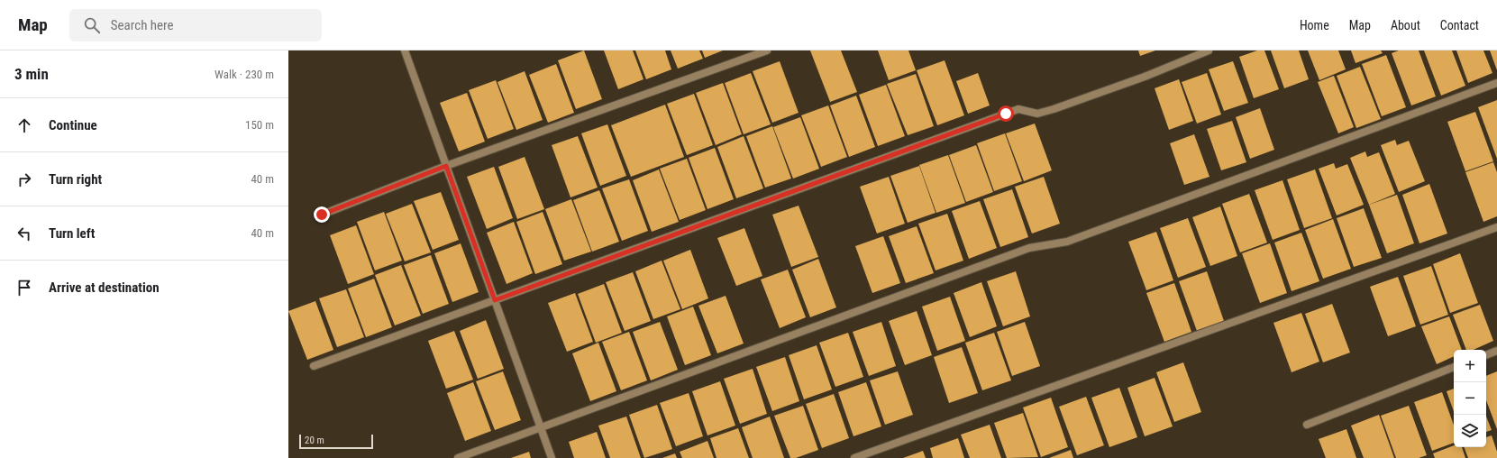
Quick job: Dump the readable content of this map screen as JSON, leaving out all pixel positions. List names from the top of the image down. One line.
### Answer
{"scale_bar":"20 m","page":{"header":"Map","search":"Search here","nav":["Home","Map","About","Contact"],"heading":["3 min","Walk · 230 m"],"list":[["Continue","150 m"],["Turn right","40 m"],["Turn left","40 m"],"Arrive at destination"],"map_buttons":["+","−"],"scale":"20 m"}}
